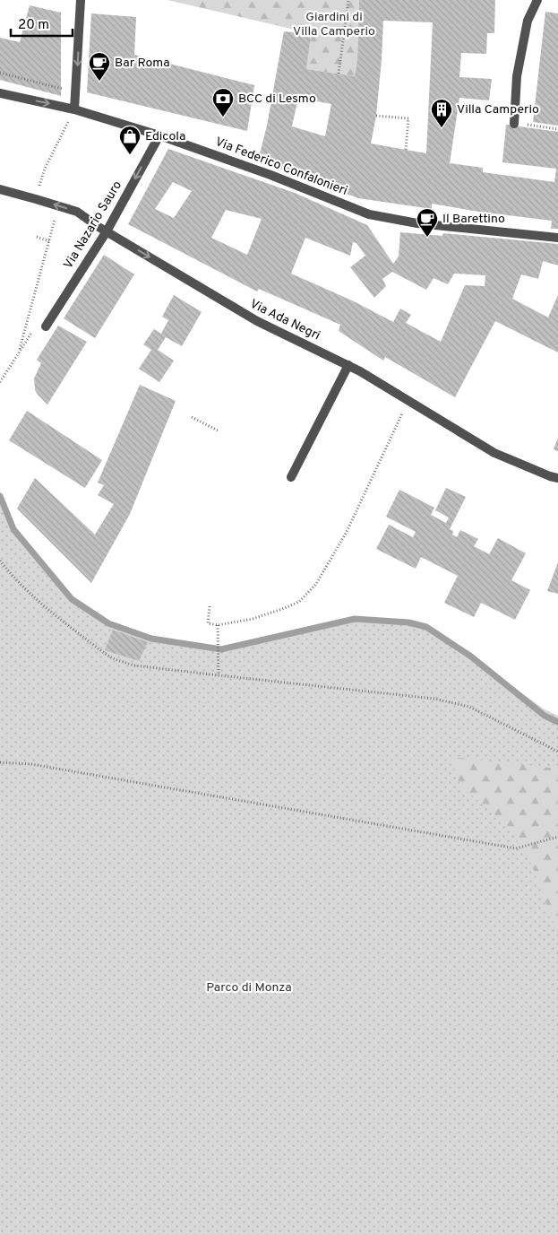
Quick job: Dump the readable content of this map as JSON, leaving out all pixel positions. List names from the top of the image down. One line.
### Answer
{"streets":{"street":["Via Federico Confalonieri","Via Nazario Sauro","Via Ada Negri"]},"crossings":[["Via Federico Confalonieri","Via Nazario Sauro"],["Via Nazario Sauro","Via Ada Negri"]],"one_way":["Via Nazario Sauro"],"parks":["Giardini di Villa Camperio","Parco di Monza"],"places":{"cafe":["Bar Roma","Il Barettino"],"bank":["BCC di Lesmo"],"building":["Villa Camperio"],"shop":["Edicola"]},"scale_bar":"20 m"}
